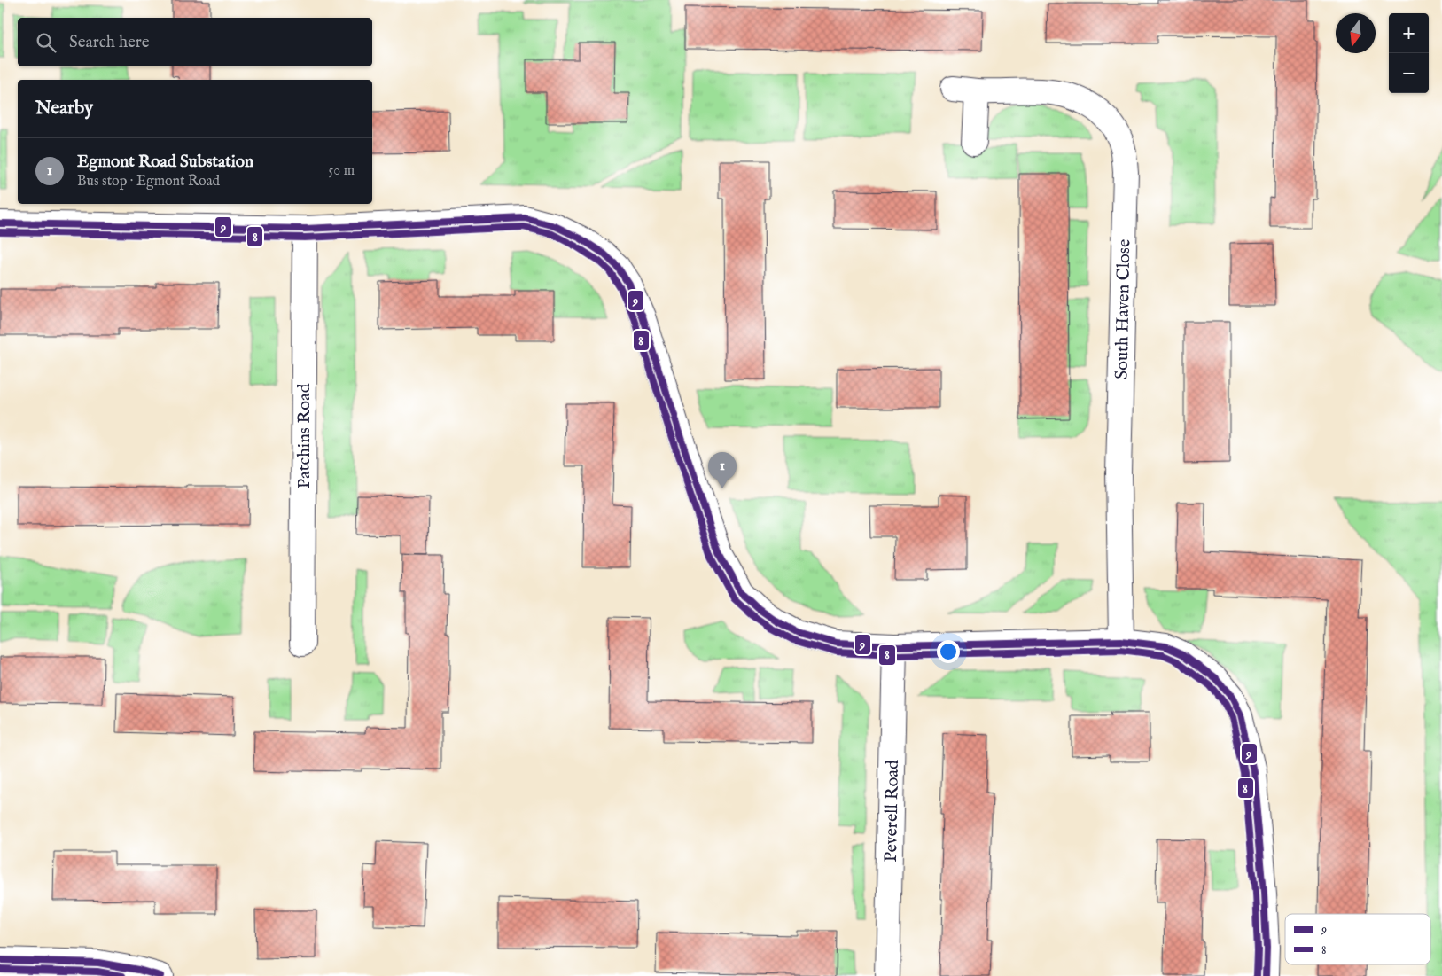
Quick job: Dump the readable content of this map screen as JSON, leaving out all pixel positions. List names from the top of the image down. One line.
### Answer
{"streets":{"street":["South Haven Close","Patchins Road","Peverell Road"]},"lines":["transit line 9","transit line 8"],"legend":["9","8"],"north":"bottom","page":{"map_buttons":["+","−"],"search":"Search here","heading":"Nearby","list":[{"mark":"1","name":"Egmont Road Substation","note":"Bus stop · Egmont Road","value":"50 m"}],"pins":"1"}}
